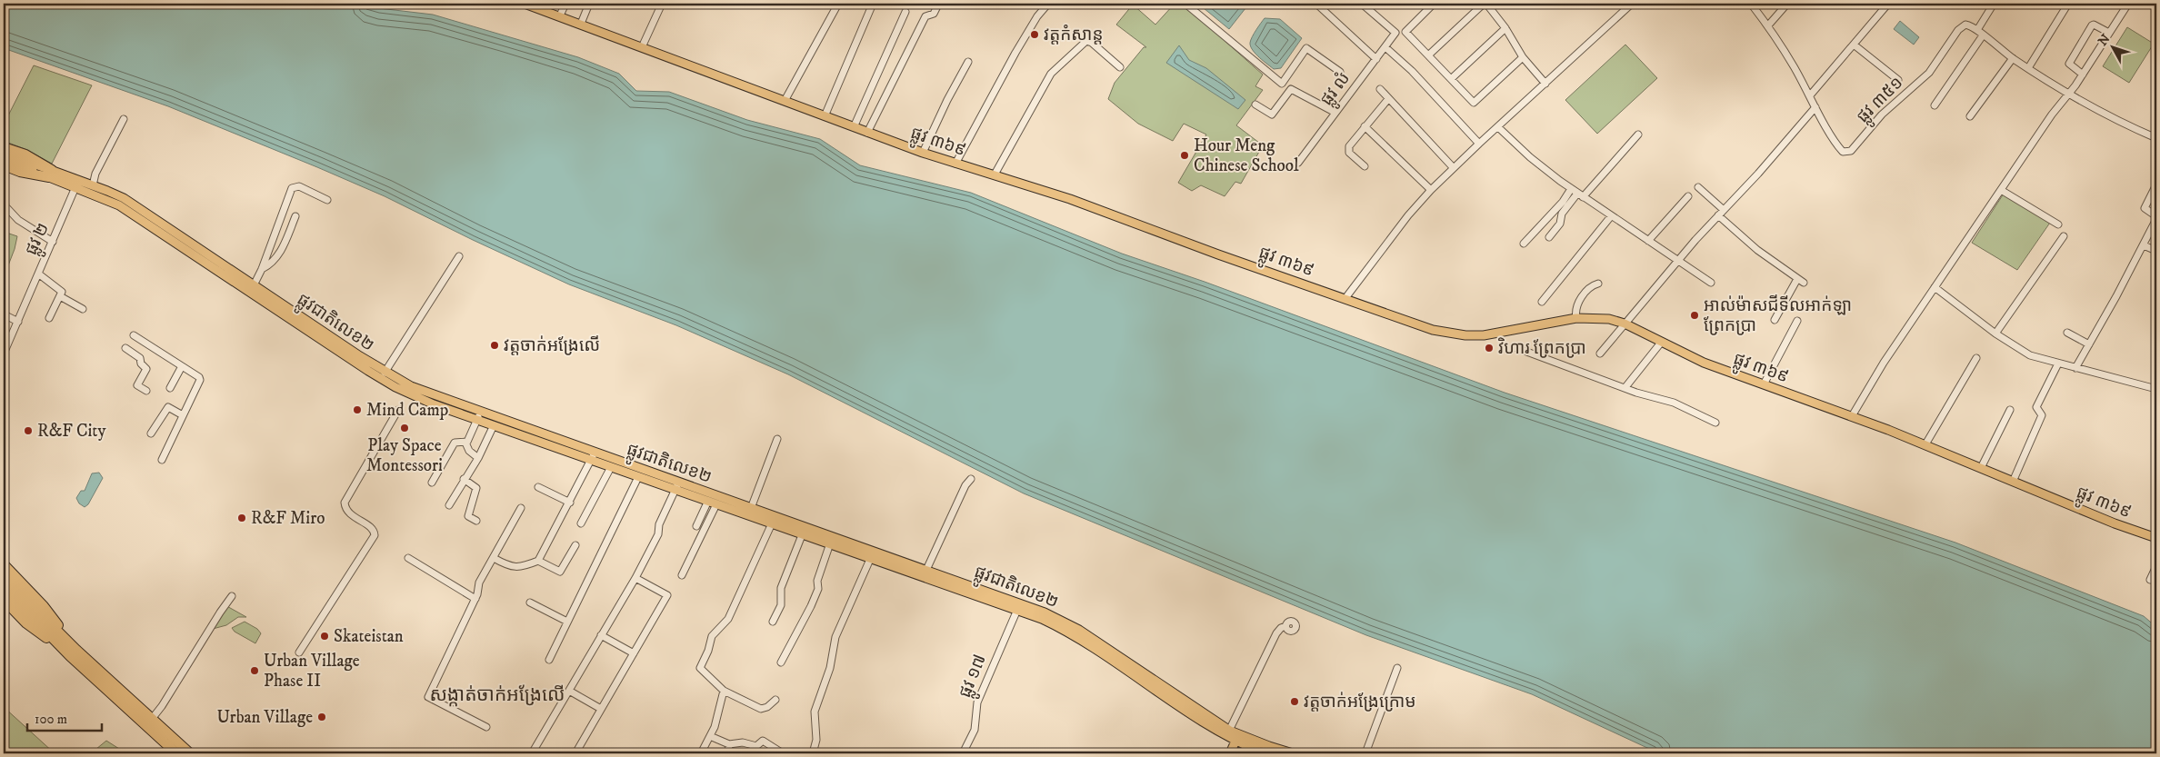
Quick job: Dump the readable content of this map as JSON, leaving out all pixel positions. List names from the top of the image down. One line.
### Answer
{"streets":{"main road":["ផ្លូវ ៣៦៩","ផ្លូវជាតិលេខ២"],"street":["ផ្លូវ លំ","ផ្លូវ ៣៥១","ផ្លូវ ២","ផ្លូវ ១៧"]},"crossings":[["ផ្លូវ ២","ផ្លូវជាតិលេខ២"],["ផ្លូវជាតិលេខ២","ផ្លូវ ១៧"]],"districts":["សង្កាត់ចាក់អង្រែលើ"],"places":["វត្តកំសាន្ត","Hour Meng Chinese School","អាល់ម៉ាសជីទីលអាក់ឡា ព្រែកប្រា","វត្តចាក់អង្រែលើ","វិហារ ព្រែកប្រា","Mind Camp","Play Space Montessori","R&F City","R&F Miro","Skateistan","Urban Village Phase II","វត្តចាក់អង្រែក្រោម","Urban Village"],"scale_bar":"100 m","north":"top left"}
